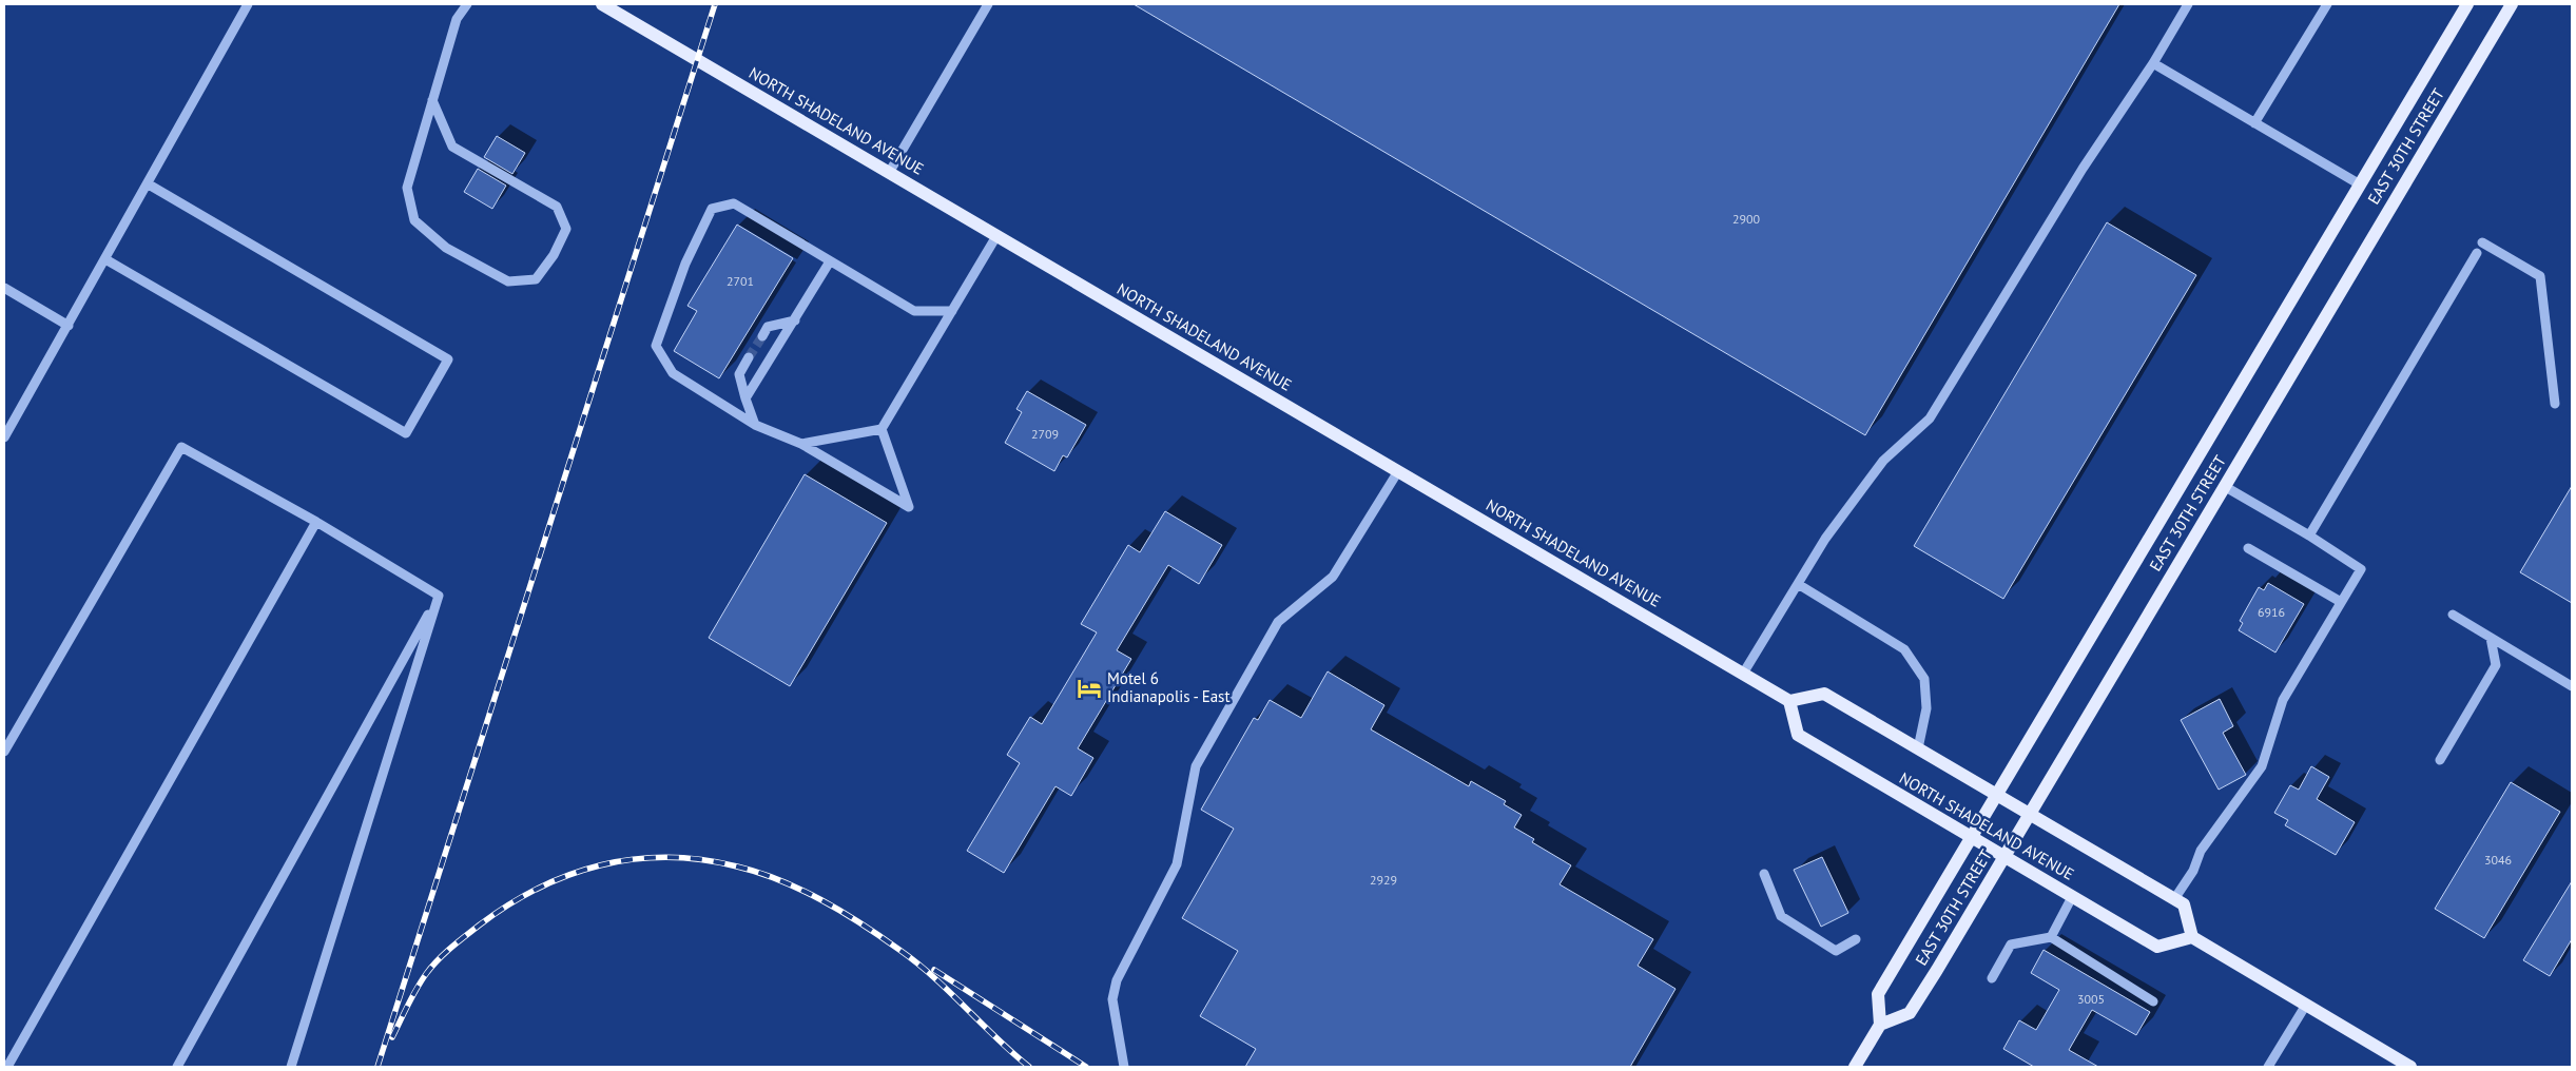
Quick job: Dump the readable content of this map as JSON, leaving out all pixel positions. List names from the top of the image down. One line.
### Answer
{"streets":{"main road":["NORTH SHADELAND AVENUE","EAST 30TH STREET"]},"crossings":[["NORTH SHADELAND AVENUE","EAST 30TH STREET"]],"places":{"hotel":["Motel 6 Indianapolis - East"]},"house_numbers":["2900","2701","2709","6916","3046","2929","3005"]}
